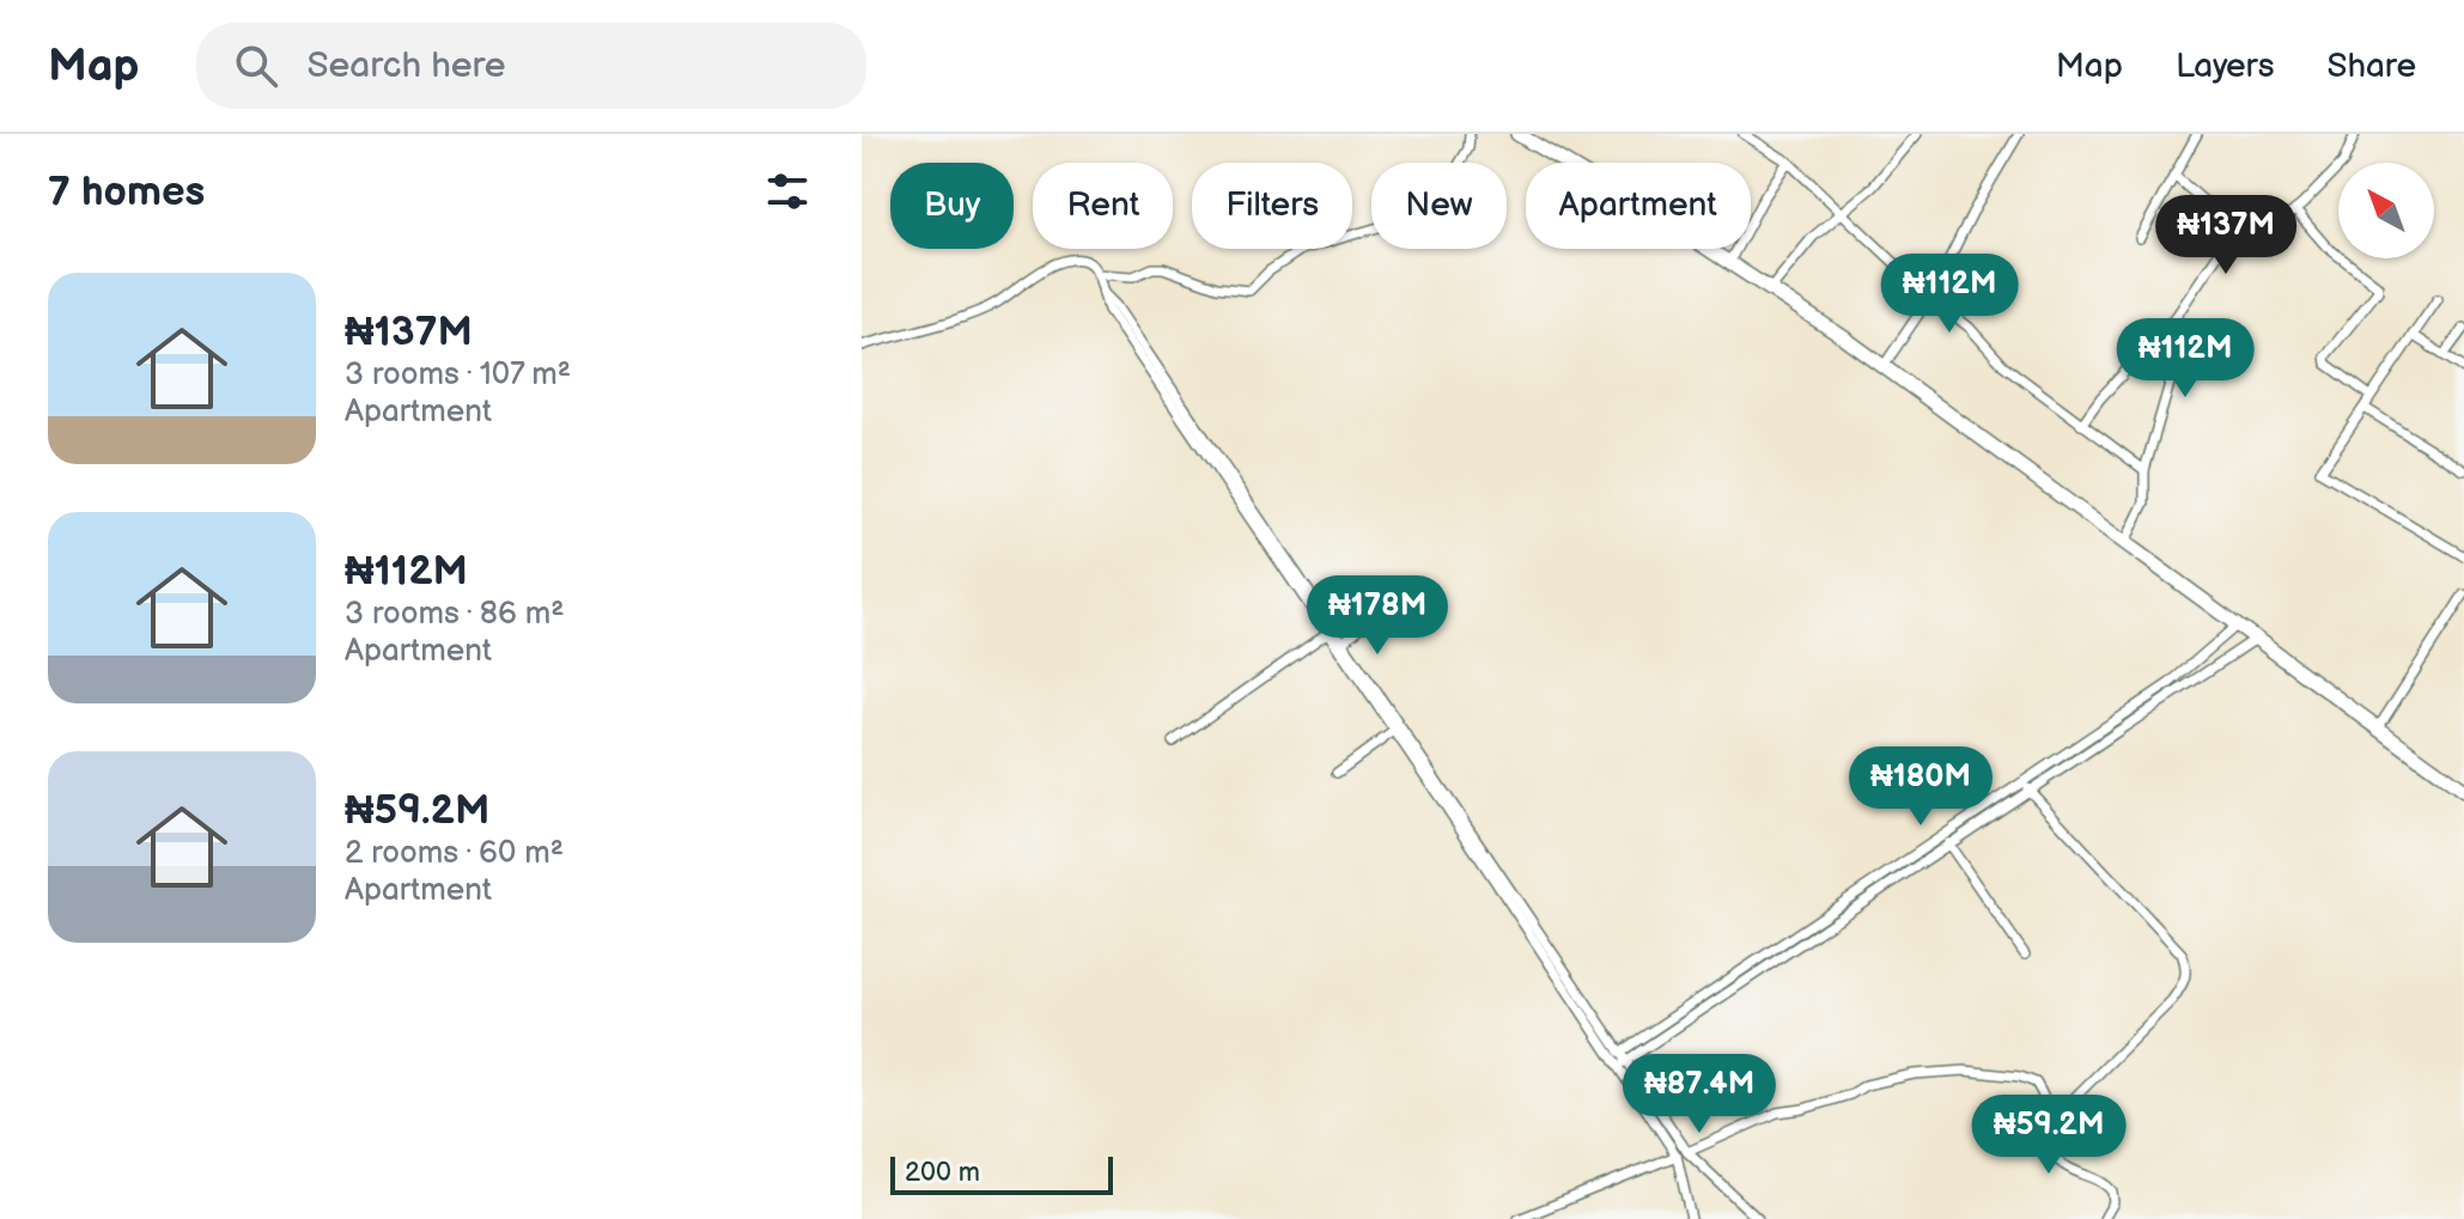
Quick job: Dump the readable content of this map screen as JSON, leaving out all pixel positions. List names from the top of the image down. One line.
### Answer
{"scale_bar":"200 m","north":"top left","page":{"header":"Map","search":"Search here","nav":["Map","Layers","Share"],"heading":"7 homes","chip":["Buy","Rent","Filters","New","Apartment"],"price":["₦137M","₦112M","₦112M","₦178M","₦180M","₦87.4M","₦59.2M"],"list":[{"name":"₦137M","note":"3 rooms · 107 m² · Apartment"},{"name":"₦112M","note":"3 rooms · 86 m² · Apartment"},{"name":"₦59.2M","note":"2 rooms · 60 m² · Apartment"}],"scale":"200 m"}}
